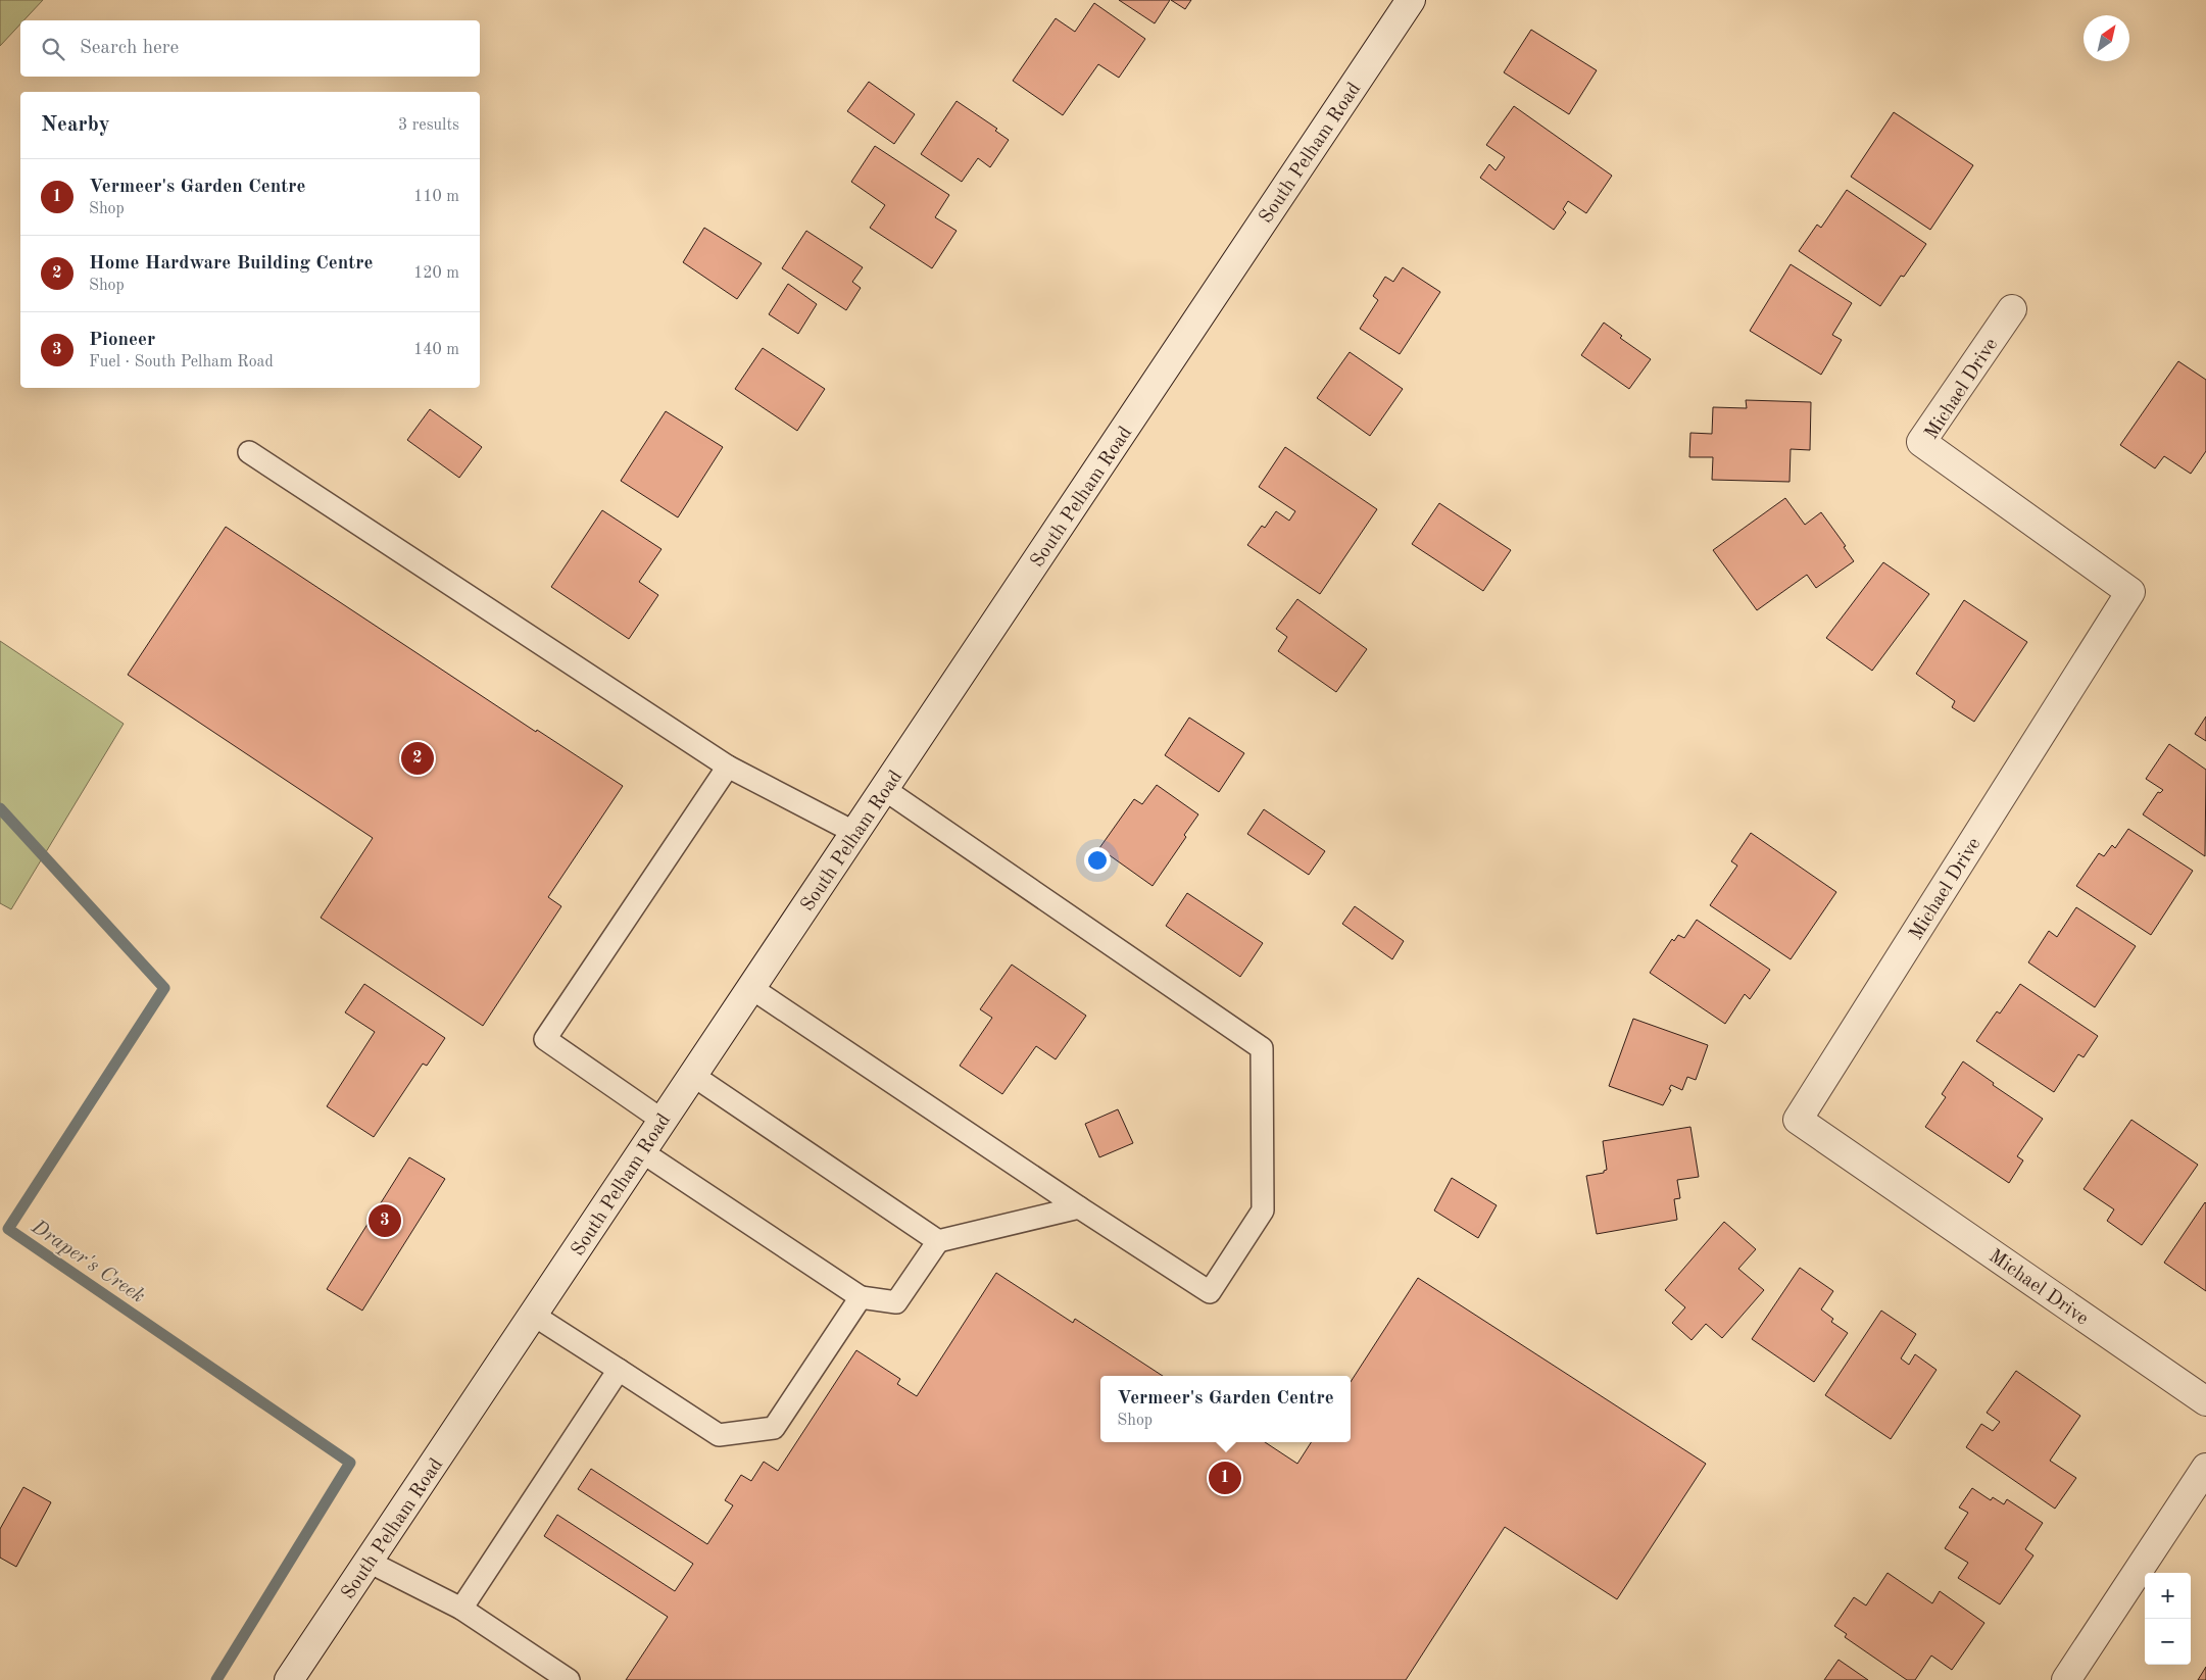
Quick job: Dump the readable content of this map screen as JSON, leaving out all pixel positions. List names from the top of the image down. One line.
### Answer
{"streets":{"main road":["South Pelham Road","Michael Drive"]},"water":["Draper's Creek"],"north":"top right","page":{"search":"Search here","heading":["Nearby","3 results"],"list":[{"mark":"1","name":"Vermeer's Garden Centre","note":"Shop","value":"110 m"},{"mark":"2","name":"Home Hardware Building Centre","note":"Shop","value":"120 m"},{"mark":"3","name":"Pioneer","note":"Fuel · South Pelham Road","value":"140 m"}],"pins":["2","3","1"],"popup":["Vermeer's Garden Centre","Shop"],"map_buttons":["+","−"]}}
